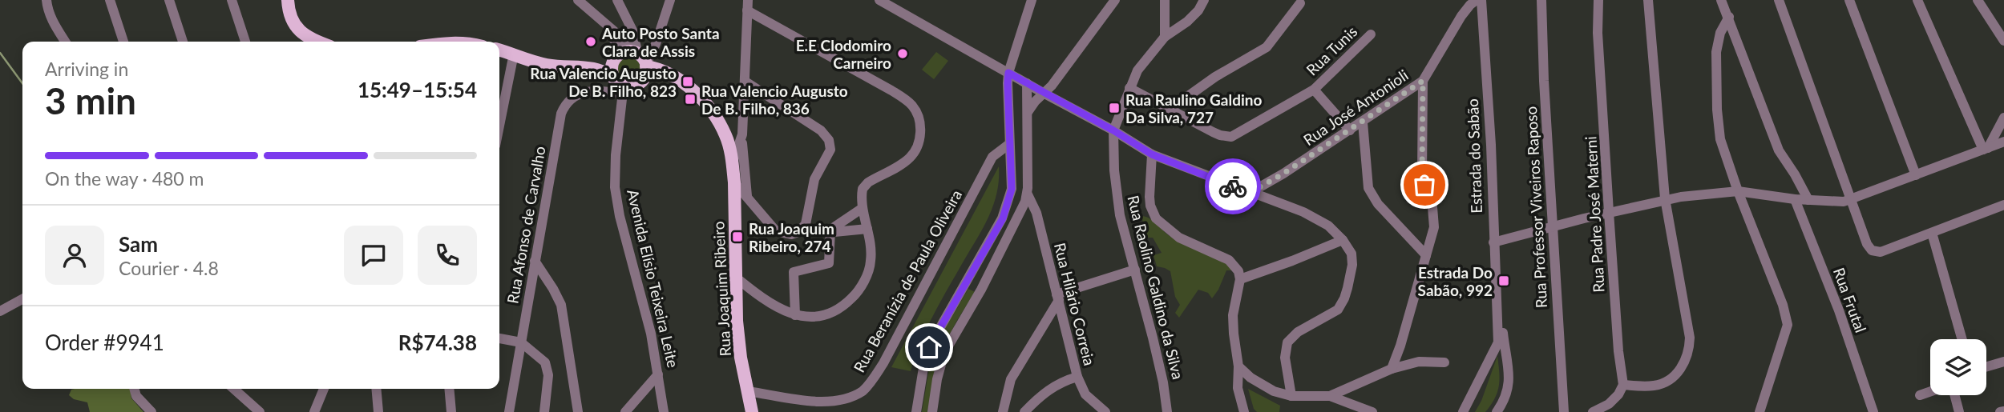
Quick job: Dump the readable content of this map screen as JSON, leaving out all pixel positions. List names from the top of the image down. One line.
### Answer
{"streets":{"main road":["Rua Joaquim Ribeiro"],"street":["Rua Tunis","Rua José Antonioli","Estrada do Sabão","Rua Professor Viveiros Raposo","Rua Padre José Materni","Rua Afonso de Carvalho","Avenida Elísio Teixeira Leite","Rua Beranízia de Paula Oliveira","Rua Raolino Galdino da Silva","Rua Frutal","Rua Hilário Correia"]},"crossings":[["Rua Afonso de Carvalho","Avenida Elísio Teixeira Leite"],["Rua Beranízia de Paula Oliveira","Rua Joaquim Ribeiro"]],"places":{"other":["Auto Posto Santa Clara de Assis","E.E Clodomiro Carneiro"],"transit":["Rua Valencio Augusto De B. Filho, 823","Rua Valencio Augusto De B. Filho, 836","Rua Raulino Galdino Da Silva, 727","Rua Joaquim Ribeiro, 274","Estrada Do Sabão, 992"]},"page":{"heading":["3 min","Arriving in","15:49–15:54"],"panel":["Sam","Courier · 4.8","Order #9941","R$74.38"],"bar":"On the way · 480 m"}}
